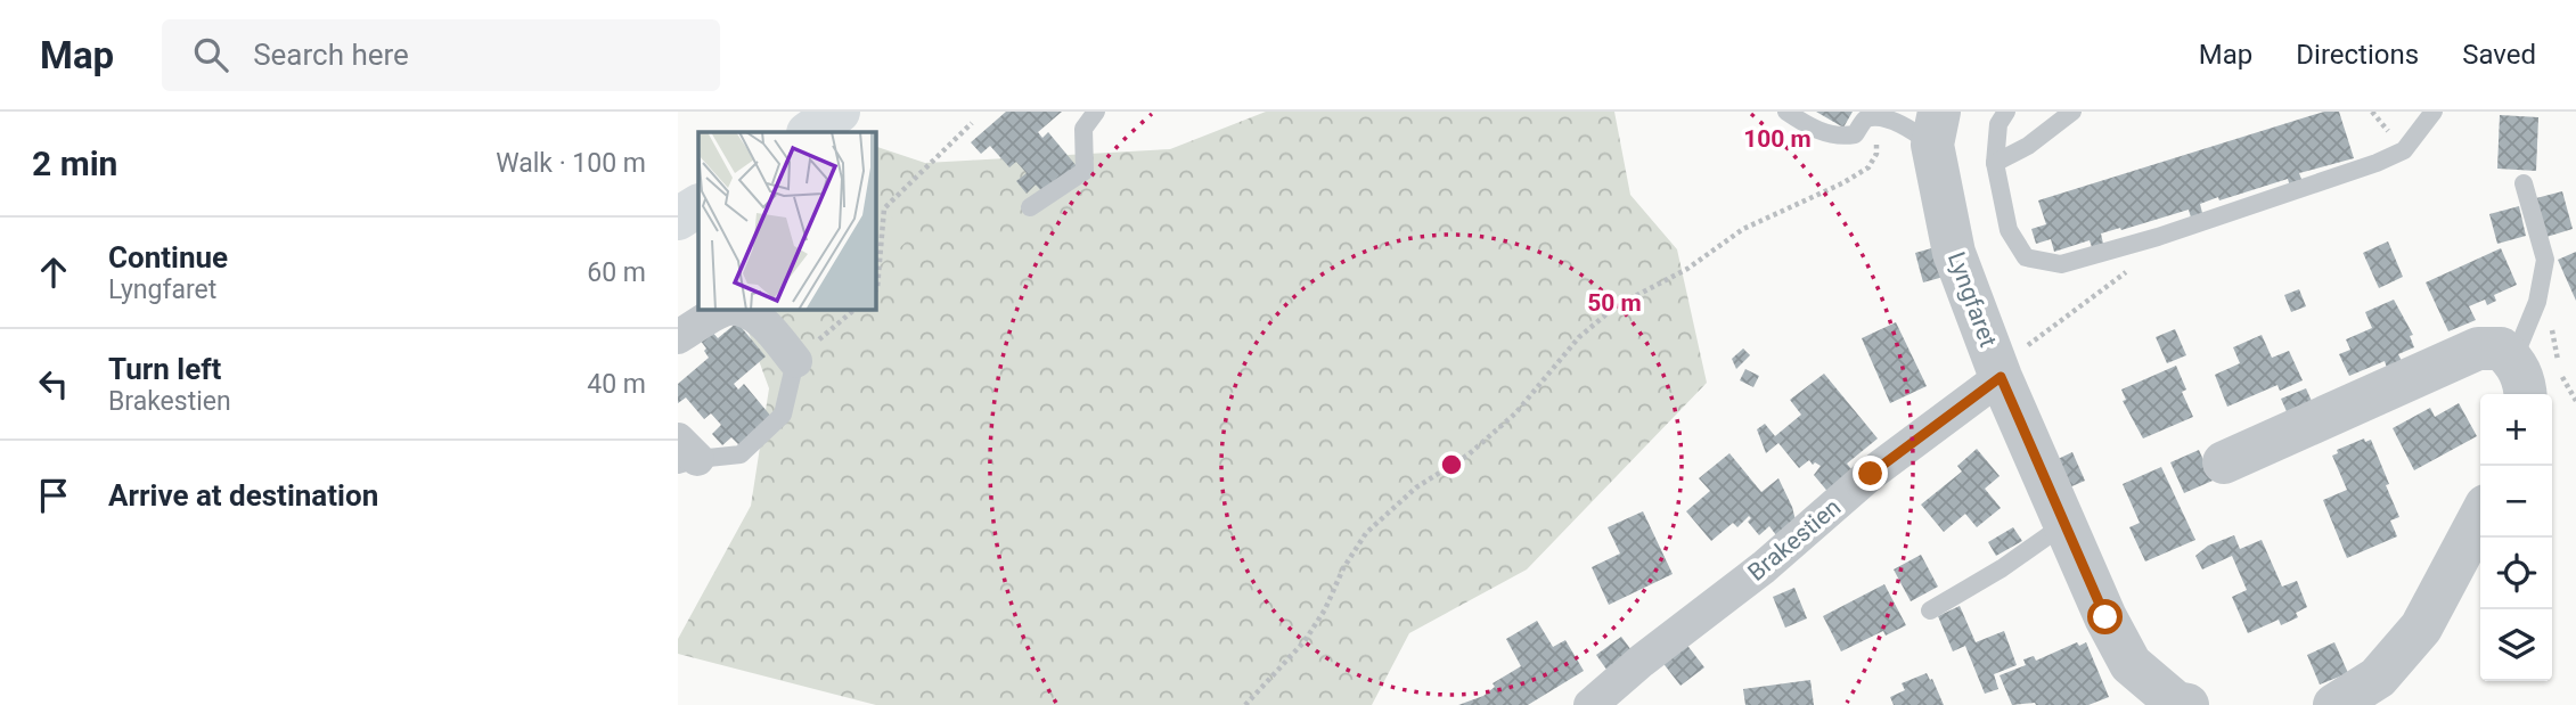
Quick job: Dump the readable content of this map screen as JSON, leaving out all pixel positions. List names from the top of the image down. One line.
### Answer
{"streets":{"street":["Lyngfaret","Brakestien"]},"crossings":[["Lyngfaret","Brakestien"]],"page":{"header":"Map","search":"Search here","nav":["Map","Directions","Saved"],"heading":["2 min","Walk · 100 m"],"list":[["Continue","Lyngfaret","60 m"],["Turn left","Brakestien","40 m"],"Arrive at destination"],"map_buttons":["+","−"]},"rings":["100 m","50 m"]}
